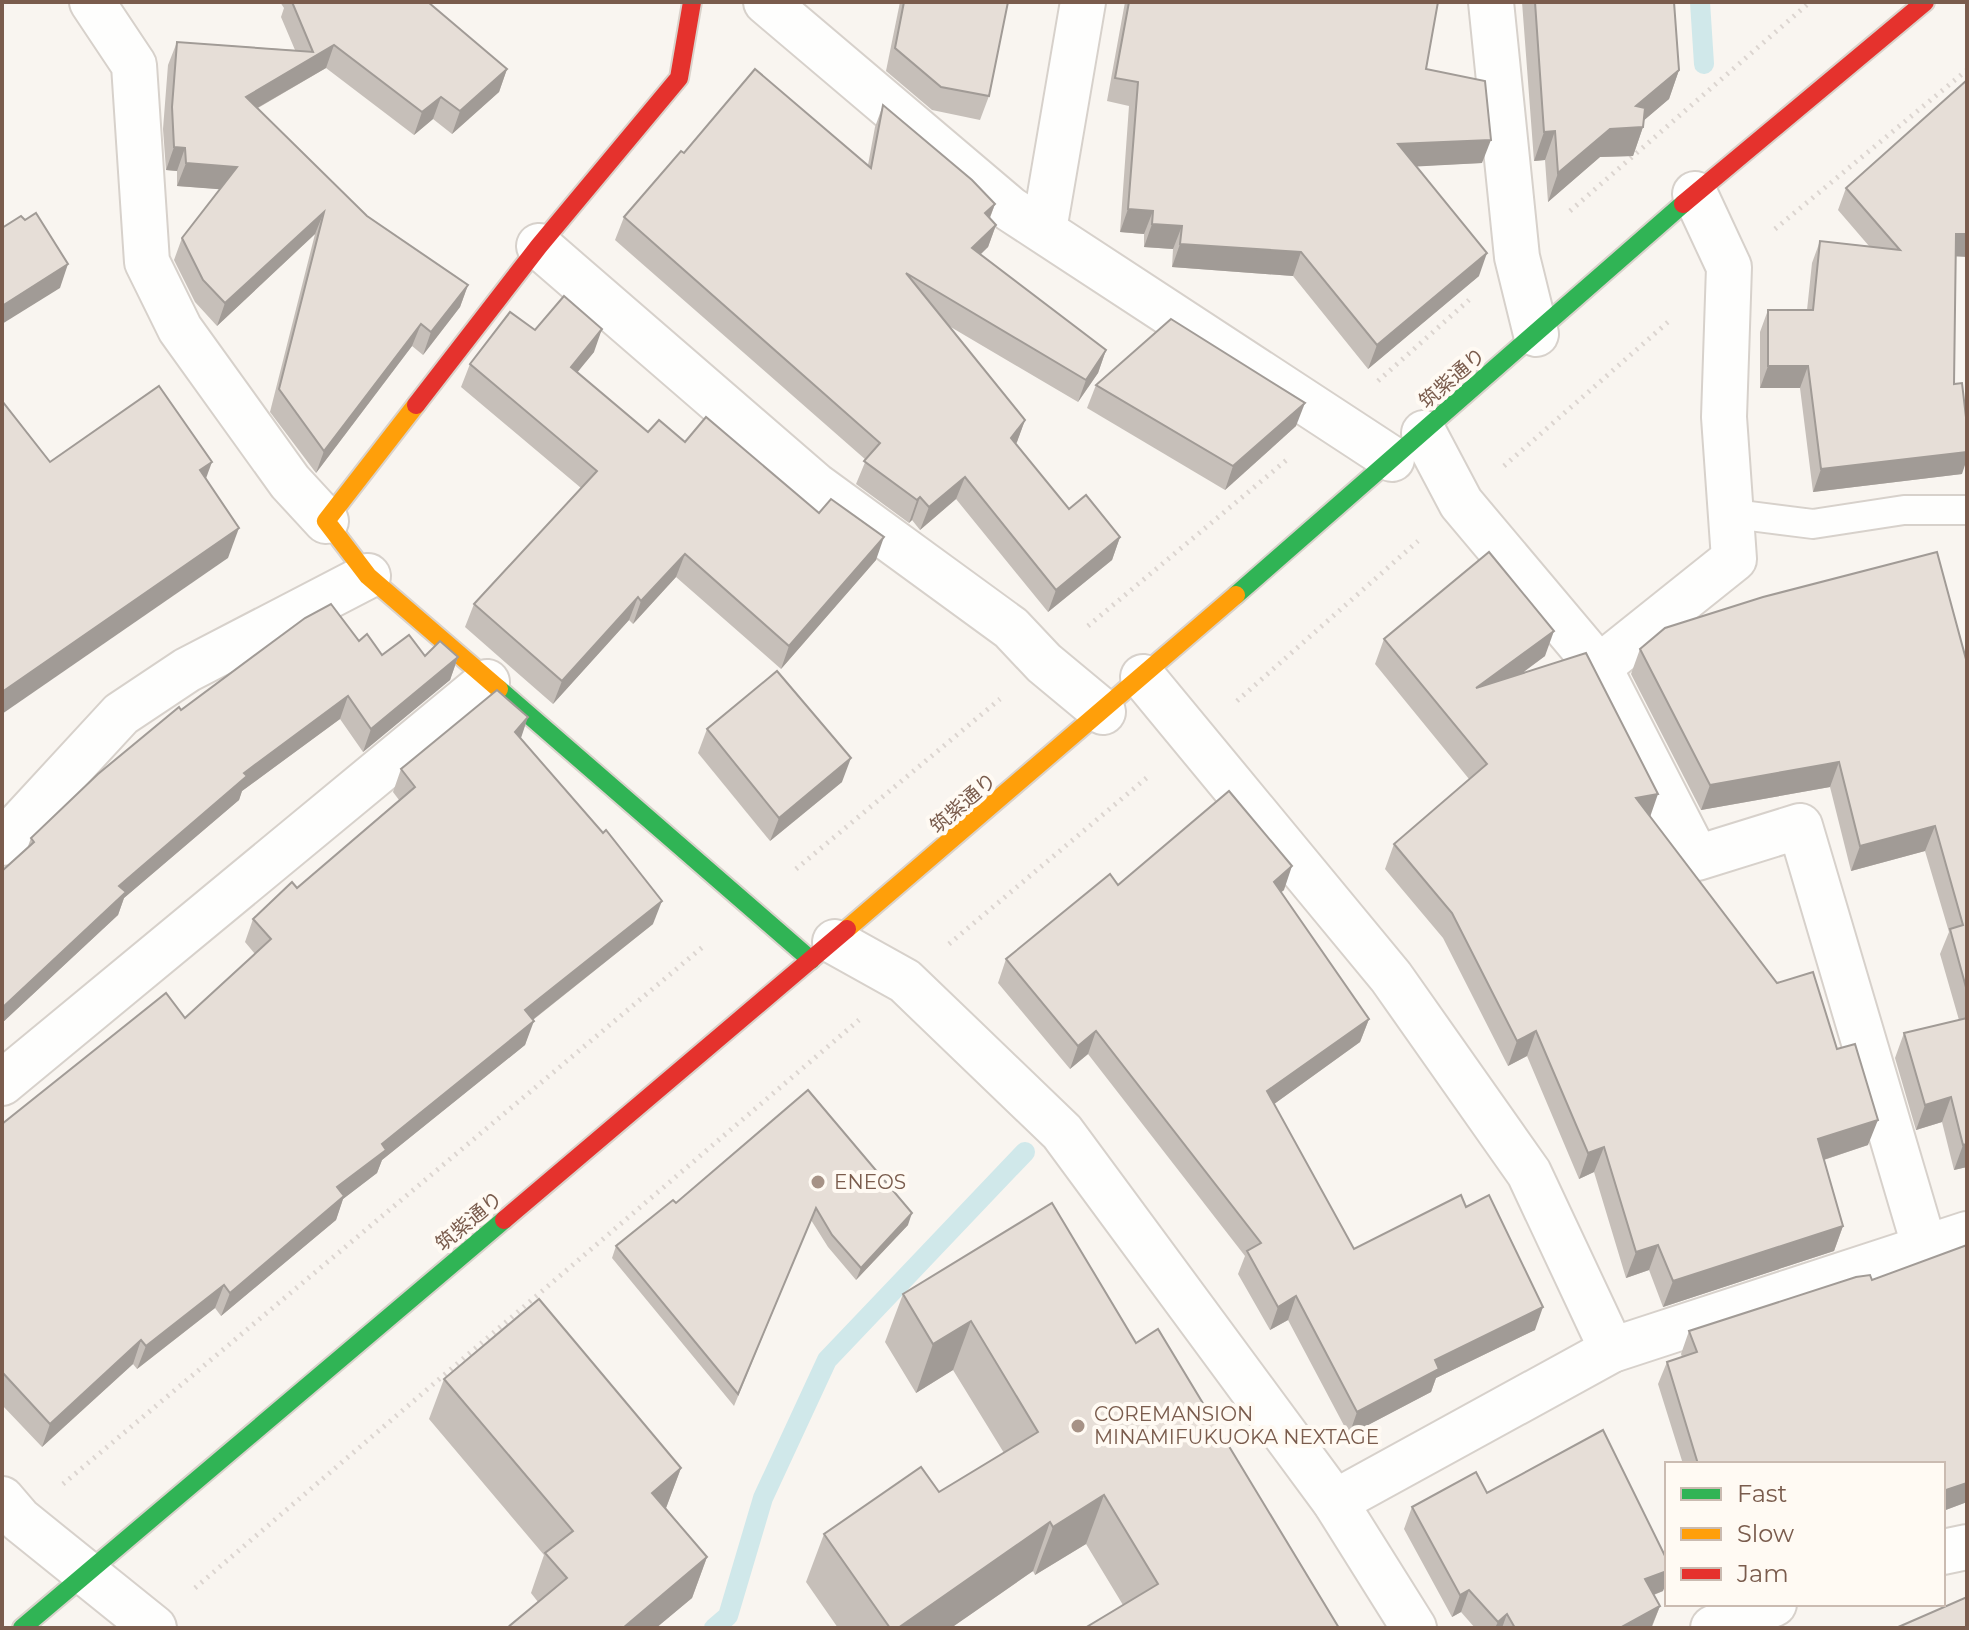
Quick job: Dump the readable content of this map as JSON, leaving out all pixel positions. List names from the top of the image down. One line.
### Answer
{"streets":{"street":["筑紫通り"]},"places":["ENEOS","COREMANSION MINAMIFUKUOKA NEXTAGE"],"legend":["Fast","Slow","Jam"]}
